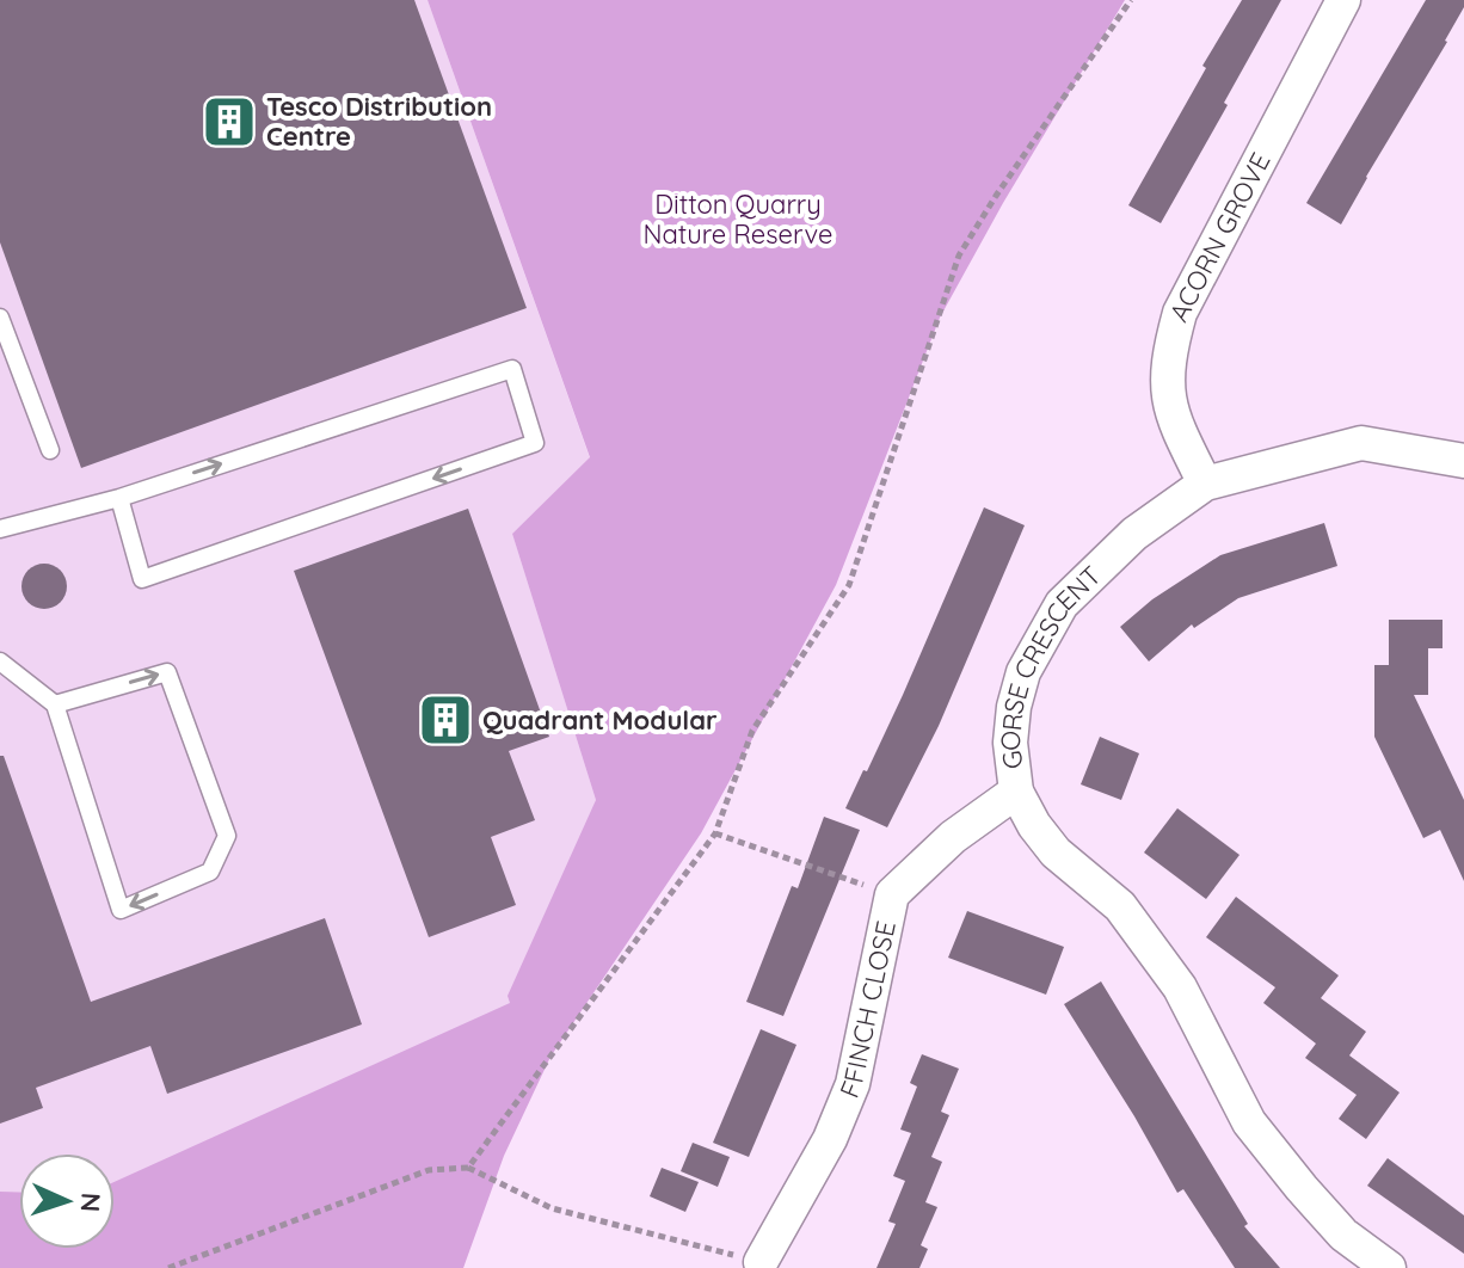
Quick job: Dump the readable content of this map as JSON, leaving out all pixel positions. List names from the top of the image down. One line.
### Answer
{"streets":{"street":["ACORN GROVE","GORSE CRESCENT","FFINCH CLOSE"]},"crossings":[["ACORN GROVE","GORSE CRESCENT"],["GORSE CRESCENT","FFINCH CLOSE"]],"parks":["Ditton Quarry Nature Reserve"],"places":{"building":["Tesco Distribution Centre","Quadrant Modular"]},"north":"right"}
